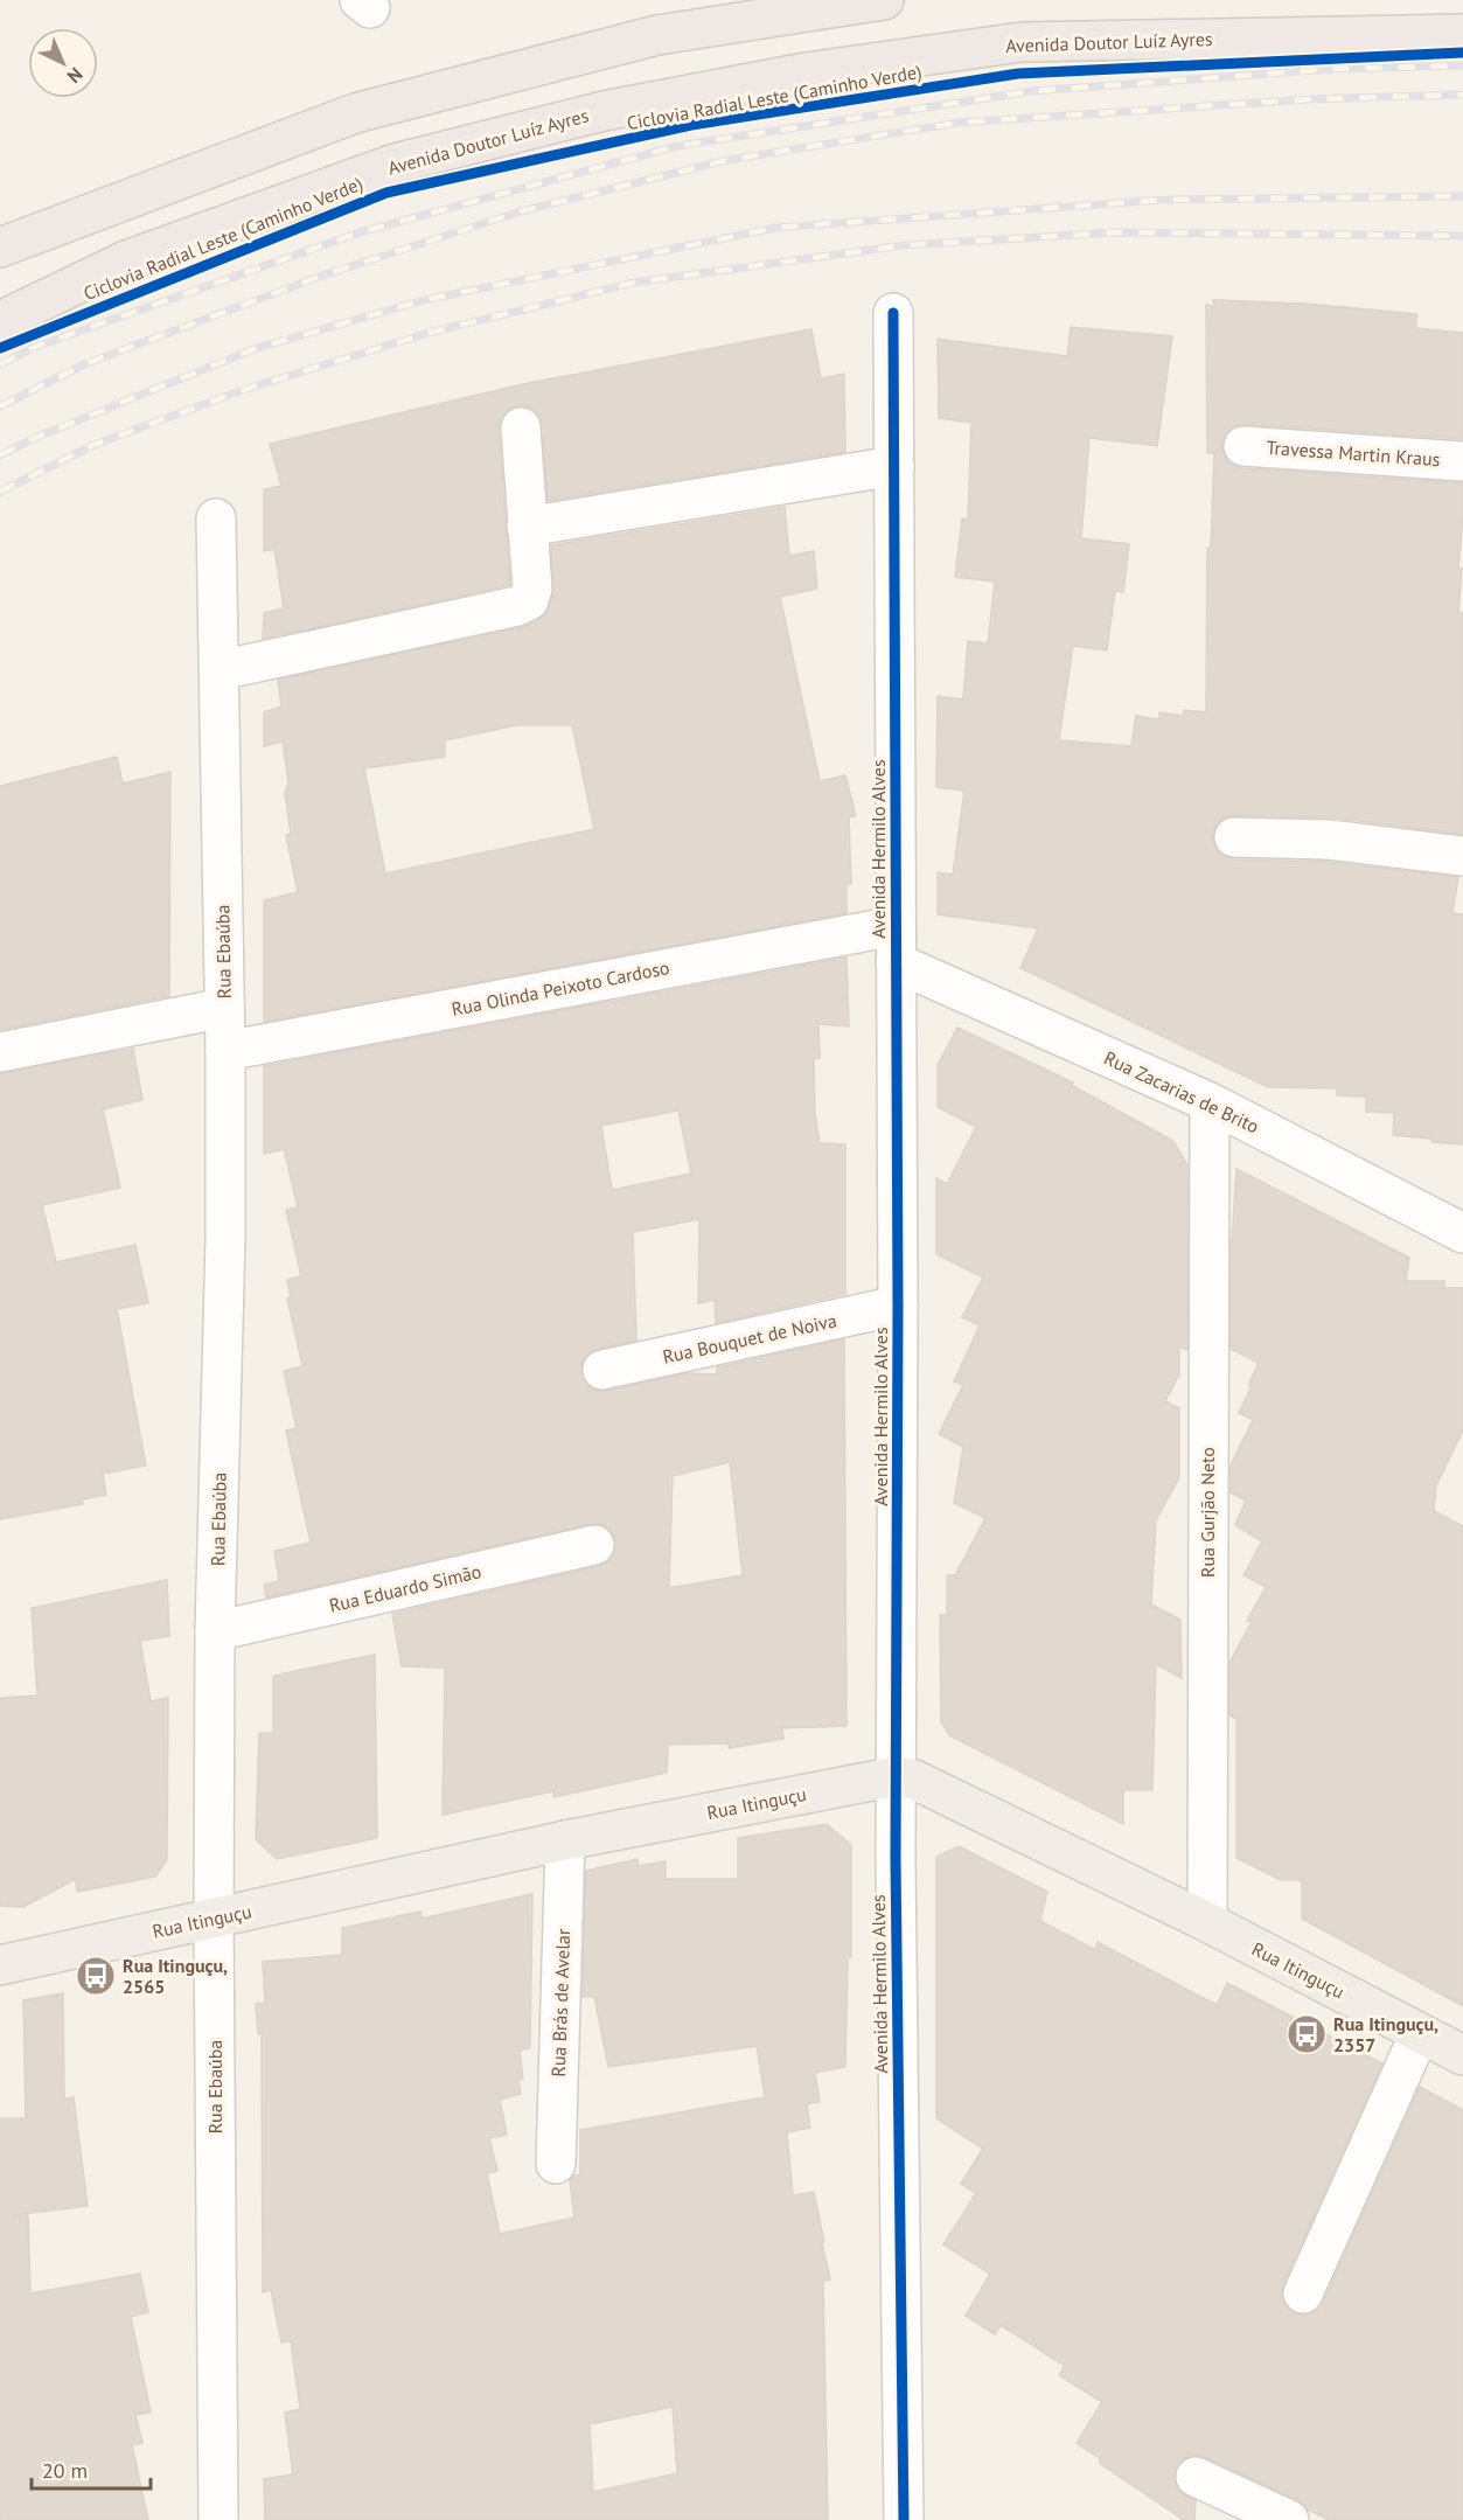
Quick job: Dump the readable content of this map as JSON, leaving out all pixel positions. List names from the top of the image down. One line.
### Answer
{"streets":{"highway":["Avenida Doutor Luíz Ayres"],"main road":["Rua Itinguçu"],"street":["Travessa Martin Kraus","Avenida Hermilo Alves","Rua Ebaúba","Rua Olinda Peixoto Cardoso","Rua Zacarias de Brito","Rua Bouquet de Noiva","Rua Gurjão Neto","Rua Eduardo Simão","Rua Brás de Avelar"],"cycle path":["Ciclovia Radial Leste (Caminho Verde)"]},"crossings":[["Avenida Hermilo Alves","Rua Olinda Peixoto Cardoso"],["Avenida Hermilo Alves","Rua Zacarias de Brito"],["Avenida Hermilo Alves","Rua Bouquet de Noiva"],["Avenida Hermilo Alves","Rua Itinguçu"],["Rua Ebaúba","Rua Olinda Peixoto Cardoso"],["Rua Ebaúba","Rua Eduardo Simão"],["Rua Ebaúba","Rua Itinguçu"],["Rua Olinda Peixoto Cardoso","Rua Zacarias de Brito"],["Rua Zacarias de Brito","Rua Gurjão Neto"],["Rua Gurjão Neto","Rua Itinguçu"],["Rua Itinguçu","Rua Brás de Avelar"]],"places":{"bus stop":["Rua Itinguçu, 2565","Rua Itinguçu, 2357"]},"scale_bar":"20 m","north":"bottom right"}
